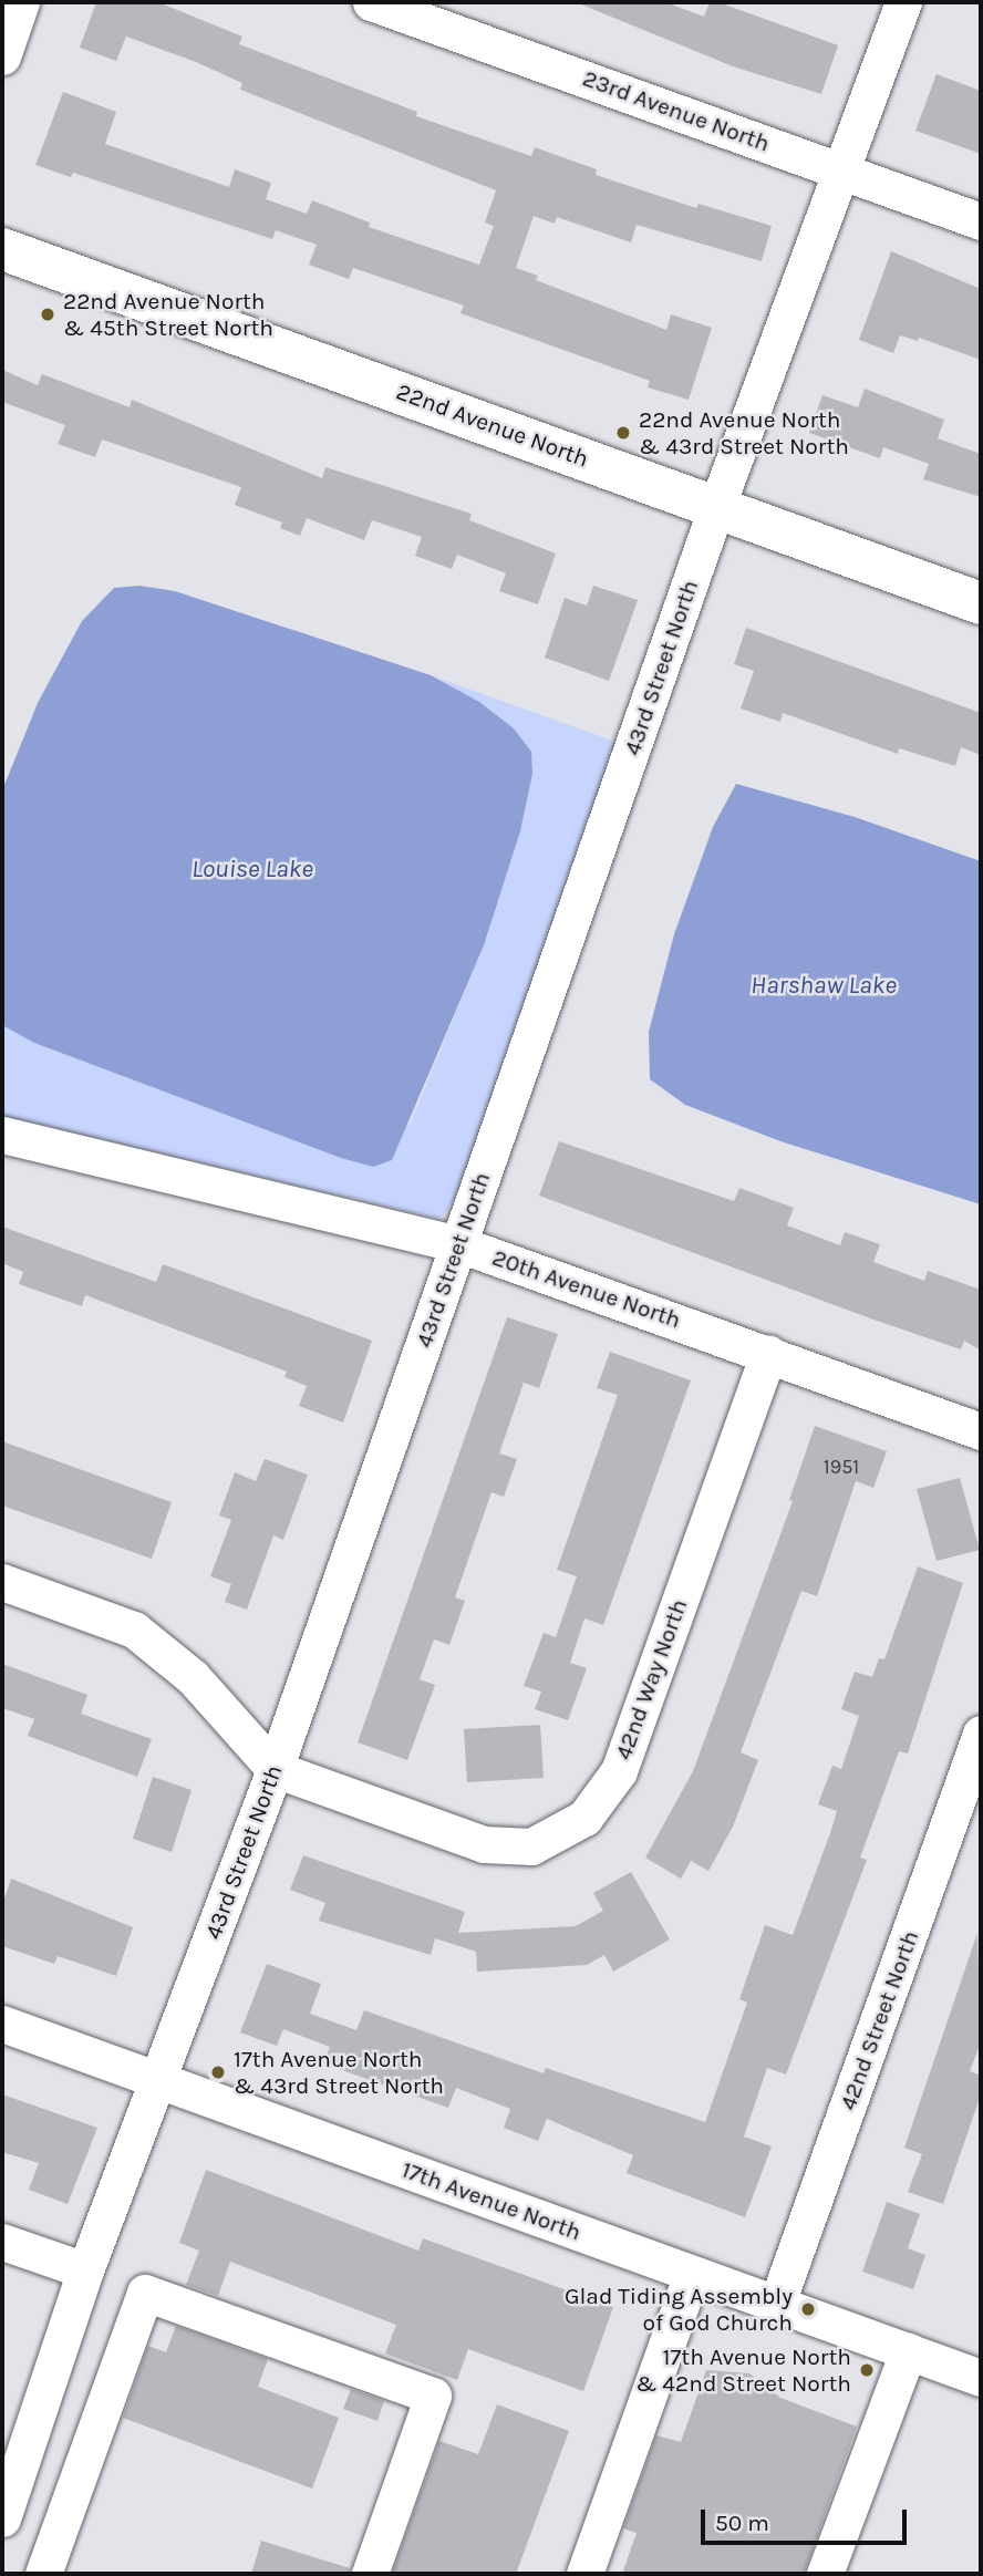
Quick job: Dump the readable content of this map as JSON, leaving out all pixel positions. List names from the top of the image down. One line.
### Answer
{"streets":{"main road":["22nd Avenue North"],"street":["23rd Avenue North","43rd Street North","20th Avenue North","42nd Way North","42nd Street North","17th Avenue North"]},"crossings":[["23rd Avenue North","43rd Street North"],["22nd Avenue North","43rd Street North"],["43rd Street North","20th Avenue North"],["43rd Street North","42nd Way North"],["43rd Street North","17th Avenue North"],["20th Avenue North","42nd Way North"],["42nd Street North","17th Avenue North"]],"water":["Louise Lake","Harshaw Lake"],"places":["22nd Avenue North & 45th Street North","22nd Avenue North & 43rd Street North","17th Avenue North & 43rd Street North","Glad Tiding Assembly of God Church","17th Avenue North & 42nd Street North"],"house_numbers":["1951"],"scale_bar":"50 m"}
